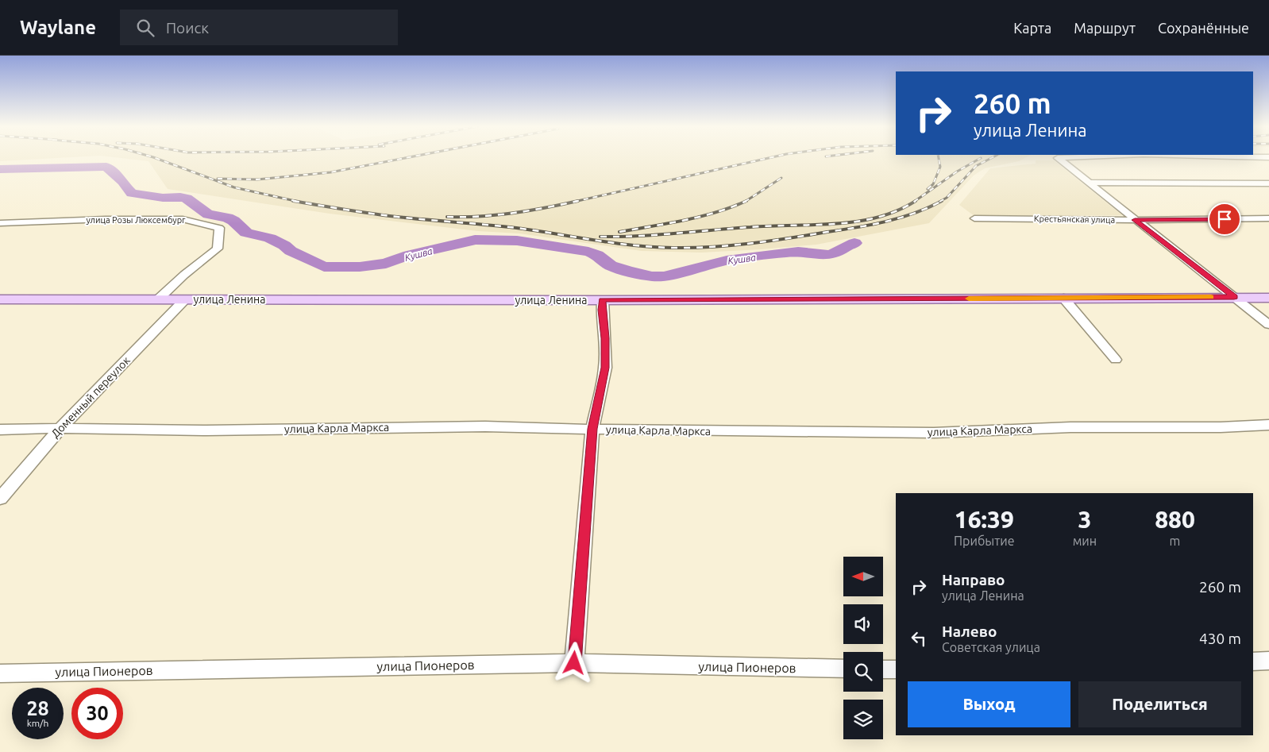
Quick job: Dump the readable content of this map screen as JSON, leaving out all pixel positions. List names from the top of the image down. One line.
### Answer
{"streets":{"main road":["улица Ленина"],"street":["Крестьянская улица","улица Розы Люксембург","Доменный переулок","улица Карла Маркса","улица Пионеров"]},"crossings":[["улица Розы Люксембург","улица Ленина"],["улица Ленина","Доменный переулок"],["Доменный переулок","улица Карла Маркса"]],"water":["Кушва"],"north":"left","page":{"header":"Waylane","search":"Поиск","nav":["Карта","Маршрут","Сохранённые"],"turn":["260 m","улица Ленина"],"eta":["16:39","Прибытие","3","мин","880","m"],"list":[{"name":"Направо","note":"улица Ленина","value":"260 m"},{"name":"Налево","note":"Советская улица","value":"430 m"}],"buttons":["Выход","Поделиться"],"speed":"28 km/h","limit":"30"}}
